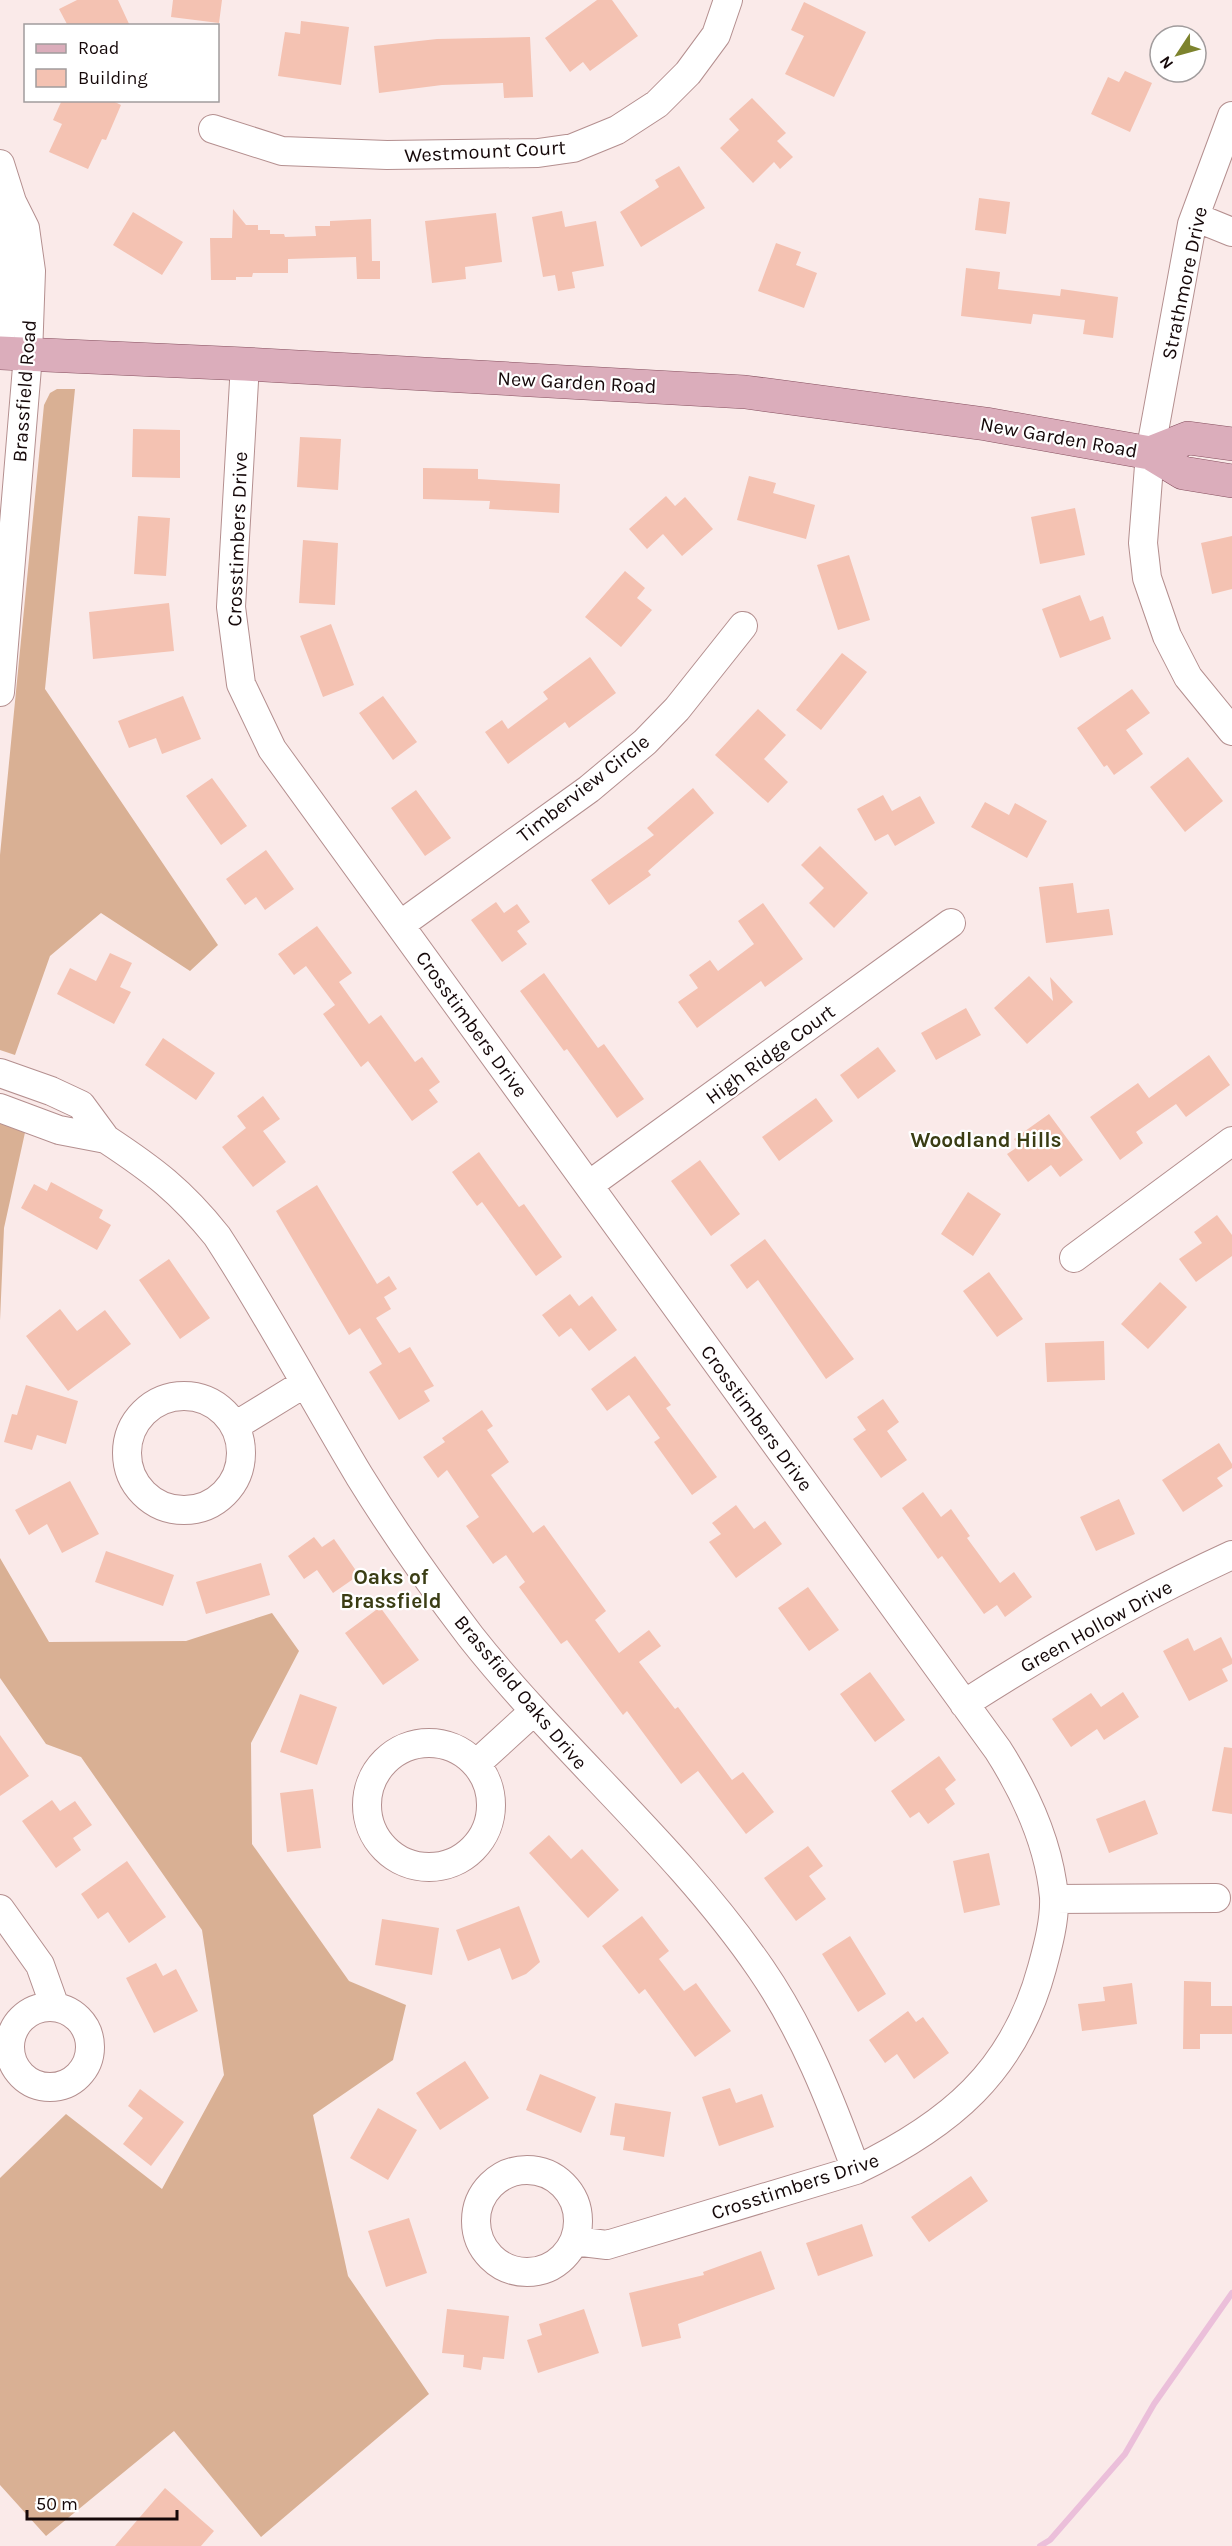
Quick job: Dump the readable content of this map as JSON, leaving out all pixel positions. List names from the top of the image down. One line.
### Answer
{"streets":{"main road":["New Garden Road"],"street":["Westmount Court","Strathmore Drive","Brassfield Road","Crosstimbers Drive","Timberview Circle","High Ridge Court","Green Hollow Drive","Brassfield Oaks Drive"]},"crossings":[["Strathmore Drive","New Garden Road"],["New Garden Road","Brassfield Road"],["New Garden Road","Crosstimbers Drive"],["Crosstimbers Drive","Timberview Circle"],["Crosstimbers Drive","High Ridge Court"],["Crosstimbers Drive","Green Hollow Drive"],["Crosstimbers Drive","Brassfield Oaks Drive"]],"districts":["Woodland Hills","Oaks of Brassfield"],"legend":["Road","Building"],"scale_bar":"50 m","north":"bottom left"}
